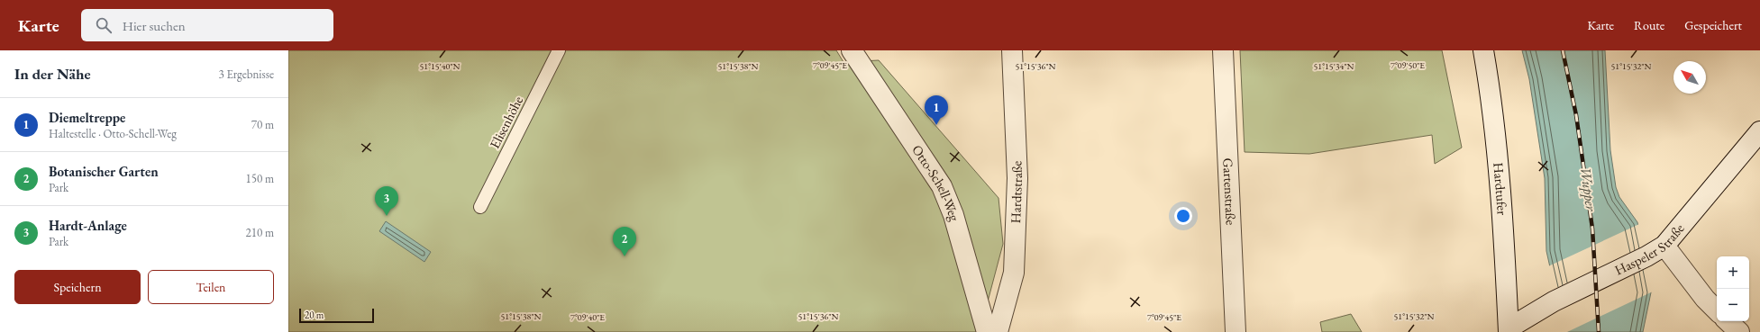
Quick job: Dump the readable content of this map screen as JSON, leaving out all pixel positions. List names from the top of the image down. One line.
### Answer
{"streets":{"street":["Otto-Schell-Weg","Hardtufer","Gartenstraße","Hardtstraße","Haspeler Straße"],"lane":["Elisenhöhe"]},"crossings":[["Hardtufer","Haspeler Straße"]],"water":["Wupper"],"scale_bar":"20 m","north":"top left","page":{"header":"Karte","search":"Hier suchen","nav":["Karte","Route","Gespeichert"],"heading":["In der Nähe","3 Ergebnisse"],"pins":["1","3","2"],"list":[{"mark":"1","name":"Diemeltreppe","note":"Haltestelle · Otto-Schell-Weg","value":"70 m"},{"mark":"2","name":"Botanischer Garten","note":"Park","value":"150 m"},{"mark":"3","name":"Hardt-Anlage","note":"Park","value":"210 m"}],"map_buttons":["+","−"],"buttons":["Speichern","Teilen"],"scale":"20 m"},"coordinates":["7°09'45\"E","7°09'50\"E","51°15'40\"N","51°15'38\"N","51°15'36\"N","51°15'34\"N","51°15'32\"N","7°09'40\"E"]}
